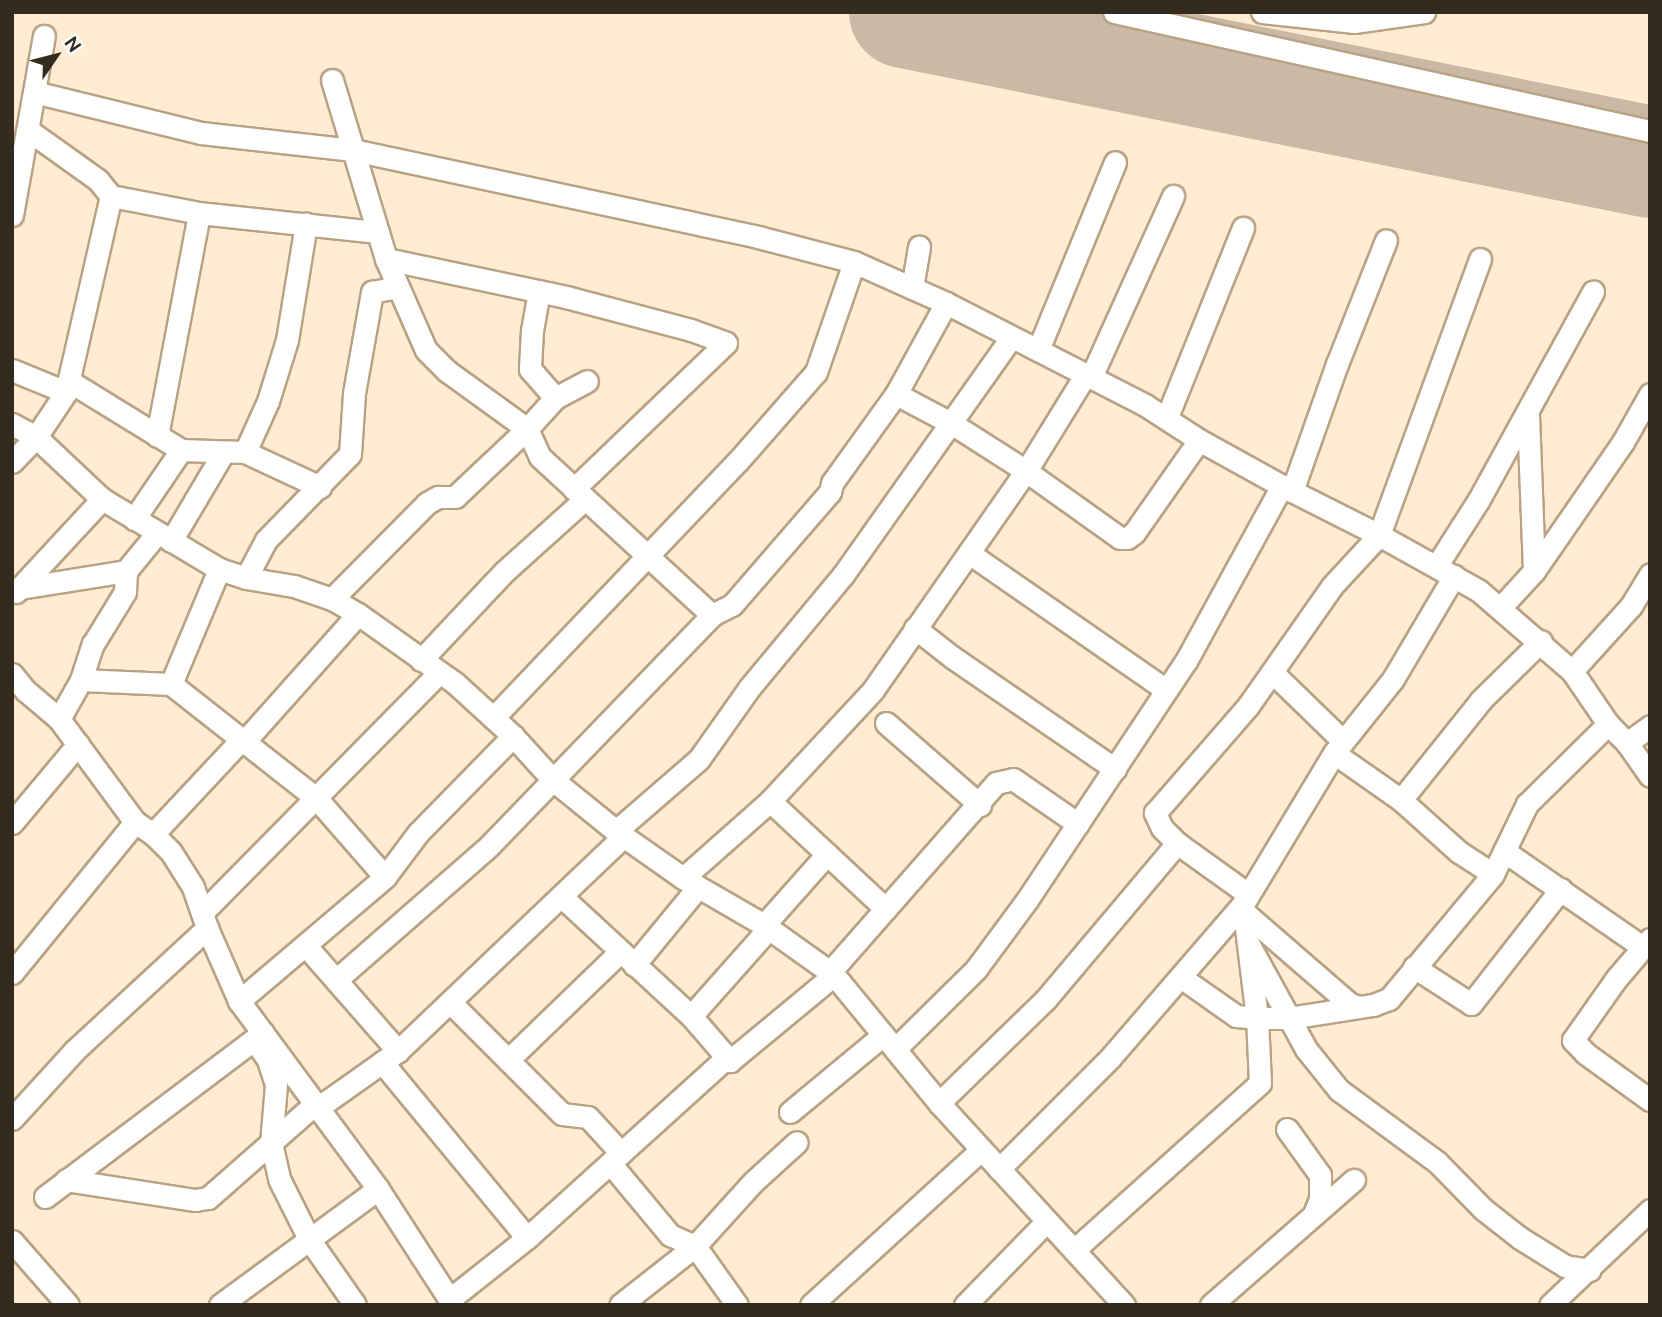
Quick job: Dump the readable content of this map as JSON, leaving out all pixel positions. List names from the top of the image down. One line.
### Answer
{"north":"top right"}
